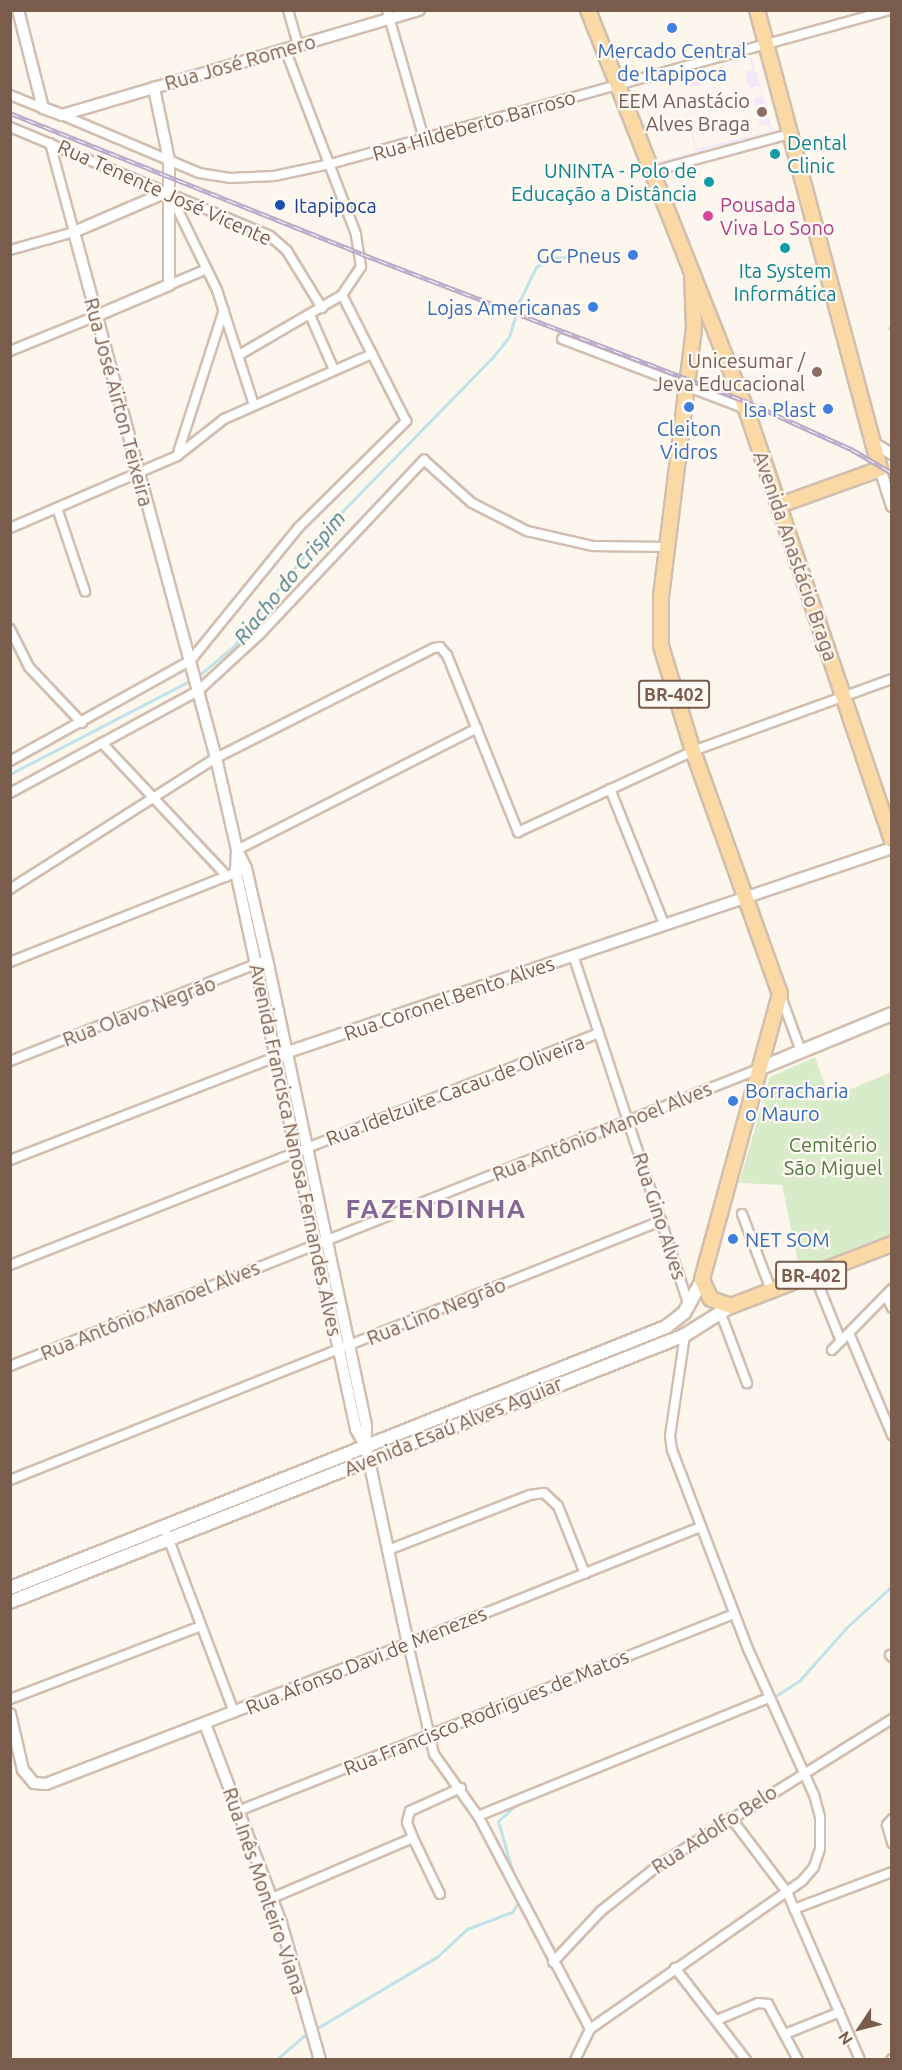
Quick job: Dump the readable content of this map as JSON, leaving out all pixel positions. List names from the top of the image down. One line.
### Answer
{"streets":{"main road":["Avenida Anastácio Braga","BR-402","Rua Antônio Manoel Alves","Avenida Esaú Alves Aguiar"],"street":["Rua José Romero","Rua Hildeberto Barroso","Rua Tenente José Vicente","Rua José Airton Teixeira","Rua Coronel Bento Alves","Rua Olavo Negrão","Rua Idelzuite Cacau de Oliveira","Avenida Francisca Nanosa Fernandes Alves","Rua Gino Alves","Rua Lino Negrão","Rua Afonso Davi de Menezes","Rua Francisco Rodrigues de Matos","Rua Adolfo Belo","Rua Inês Monteiro Viana"]},"crossings":[["Rua José Romero","Rua Hildeberto Barroso"],["Rua José Romero","Rua Tenente José Vicente"],["Rua Hildeberto Barroso","Rua Tenente José Vicente"],["Rua Hildeberto Barroso","Avenida Anastácio Braga"],["Rua Tenente José Vicente","Rua José Airton Teixeira"],["Rua José Airton Teixeira","Avenida Francisca Nanosa Fernandes Alves"],["Avenida Anastácio Braga","BR-402"],["BR-402","Rua Coronel Bento Alves"],["Rua Coronel Bento Alves","Avenida Francisca Nanosa Fernandes Alves"],["Rua Coronel Bento Alves","Rua Gino Alves"],["Rua Olavo Negrão","Avenida Francisca Nanosa Fernandes Alves"],["Rua Idelzuite Cacau de Oliveira","Avenida Francisca Nanosa Fernandes Alves"],["Rua Idelzuite Cacau de Oliveira","Rua Gino Alves"],["Rua Antônio Manoel Alves","Avenida Francisca Nanosa Fernandes Alves"],["Rua Antônio Manoel Alves","Rua Gino Alves"],["Avenida Francisca Nanosa Fernandes Alves","Rua Lino Negrão"],["Avenida Francisca Nanosa Fernandes Alves","Avenida Esaú Alves Aguiar"],["Avenida Francisca Nanosa Fernandes Alves","Rua Afonso Davi de Menezes"],["Avenida Francisca Nanosa Fernandes Alves","Rua Francisco Rodrigues de Matos"],["Avenida Francisca Nanosa Fernandes Alves","Rua Adolfo Belo"],["Rua Gino Alves","Rua Lino Negrão"],["Rua Gino Alves","Avenida Esaú Alves Aguiar"],["Rua Afonso Davi de Menezes","Rua Inês Monteiro Viana"],["Rua Francisco Rodrigues de Matos","Rua Inês Monteiro Viana"]],"districts":["FAZENDINHA"],"water":["Riacho do Crispim"],"parks":["Cemitério São Miguel"],"places":["Mercado Central de Itapipoca","EEM Anastácio Alves Braga","Dental Clinic","UNINTA - Polo de Educação a Distância","Itapipoca","Pousada Viva Lo Sono","Ita System Informática","GC Pneus","Lojas Americanas","Unicesumar / Jeva Educacional","Cleiton Vidros","Isa Plast","Borracharia o Mauro","NET SOM"],"north":"bottom left"}
